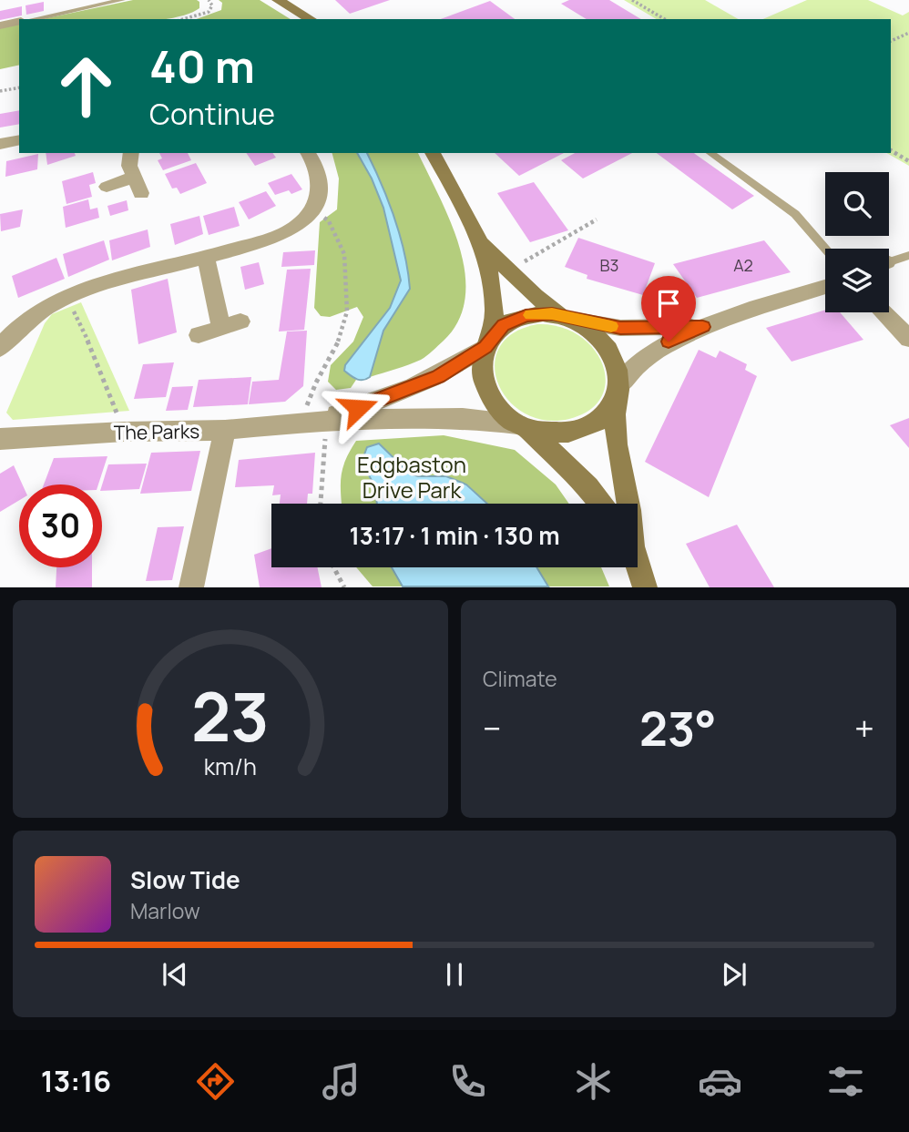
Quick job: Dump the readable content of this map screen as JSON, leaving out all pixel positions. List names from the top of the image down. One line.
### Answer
{"streets":{"street":["The Parks"]},"parks":["Edgbaston Drive Park"],"house_numbers":["B3","A2"],"page":{"turn":["40 m","Continue"],"limit":"30","trip":"13:17 · 1 min · 130 m","tile":"Climate","heat":["−","23°","+"],"song":["Slow Tide","Marlow"],"tabs":"13:16","gauge":["23","km/h"]}}
